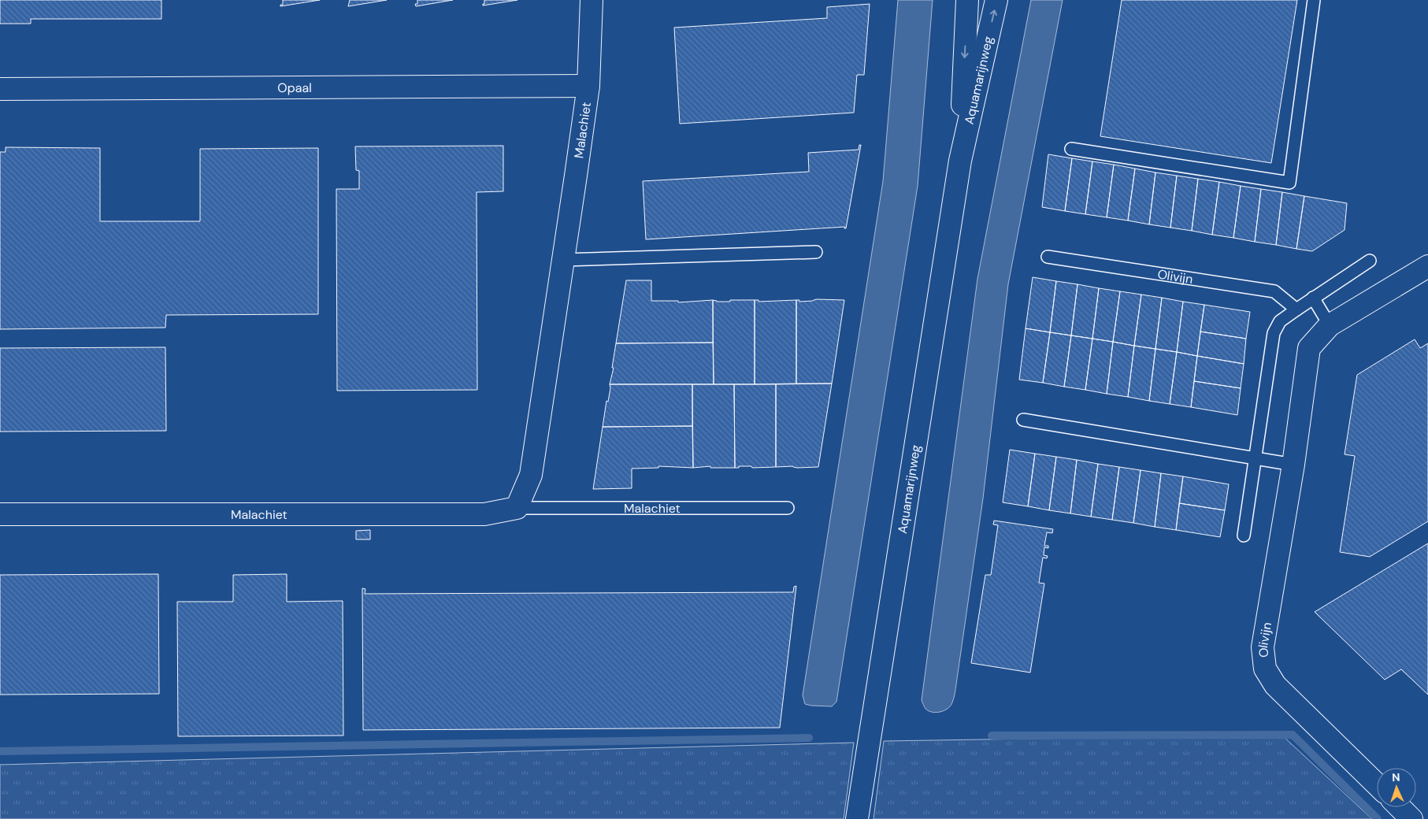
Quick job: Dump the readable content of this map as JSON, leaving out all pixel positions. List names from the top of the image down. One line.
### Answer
{"streets":{"street":["Aquamarijnweg","Opaal","Malachiet","Olivijn"]},"crossings":[["Opaal","Malachiet"]],"north":"top"}
